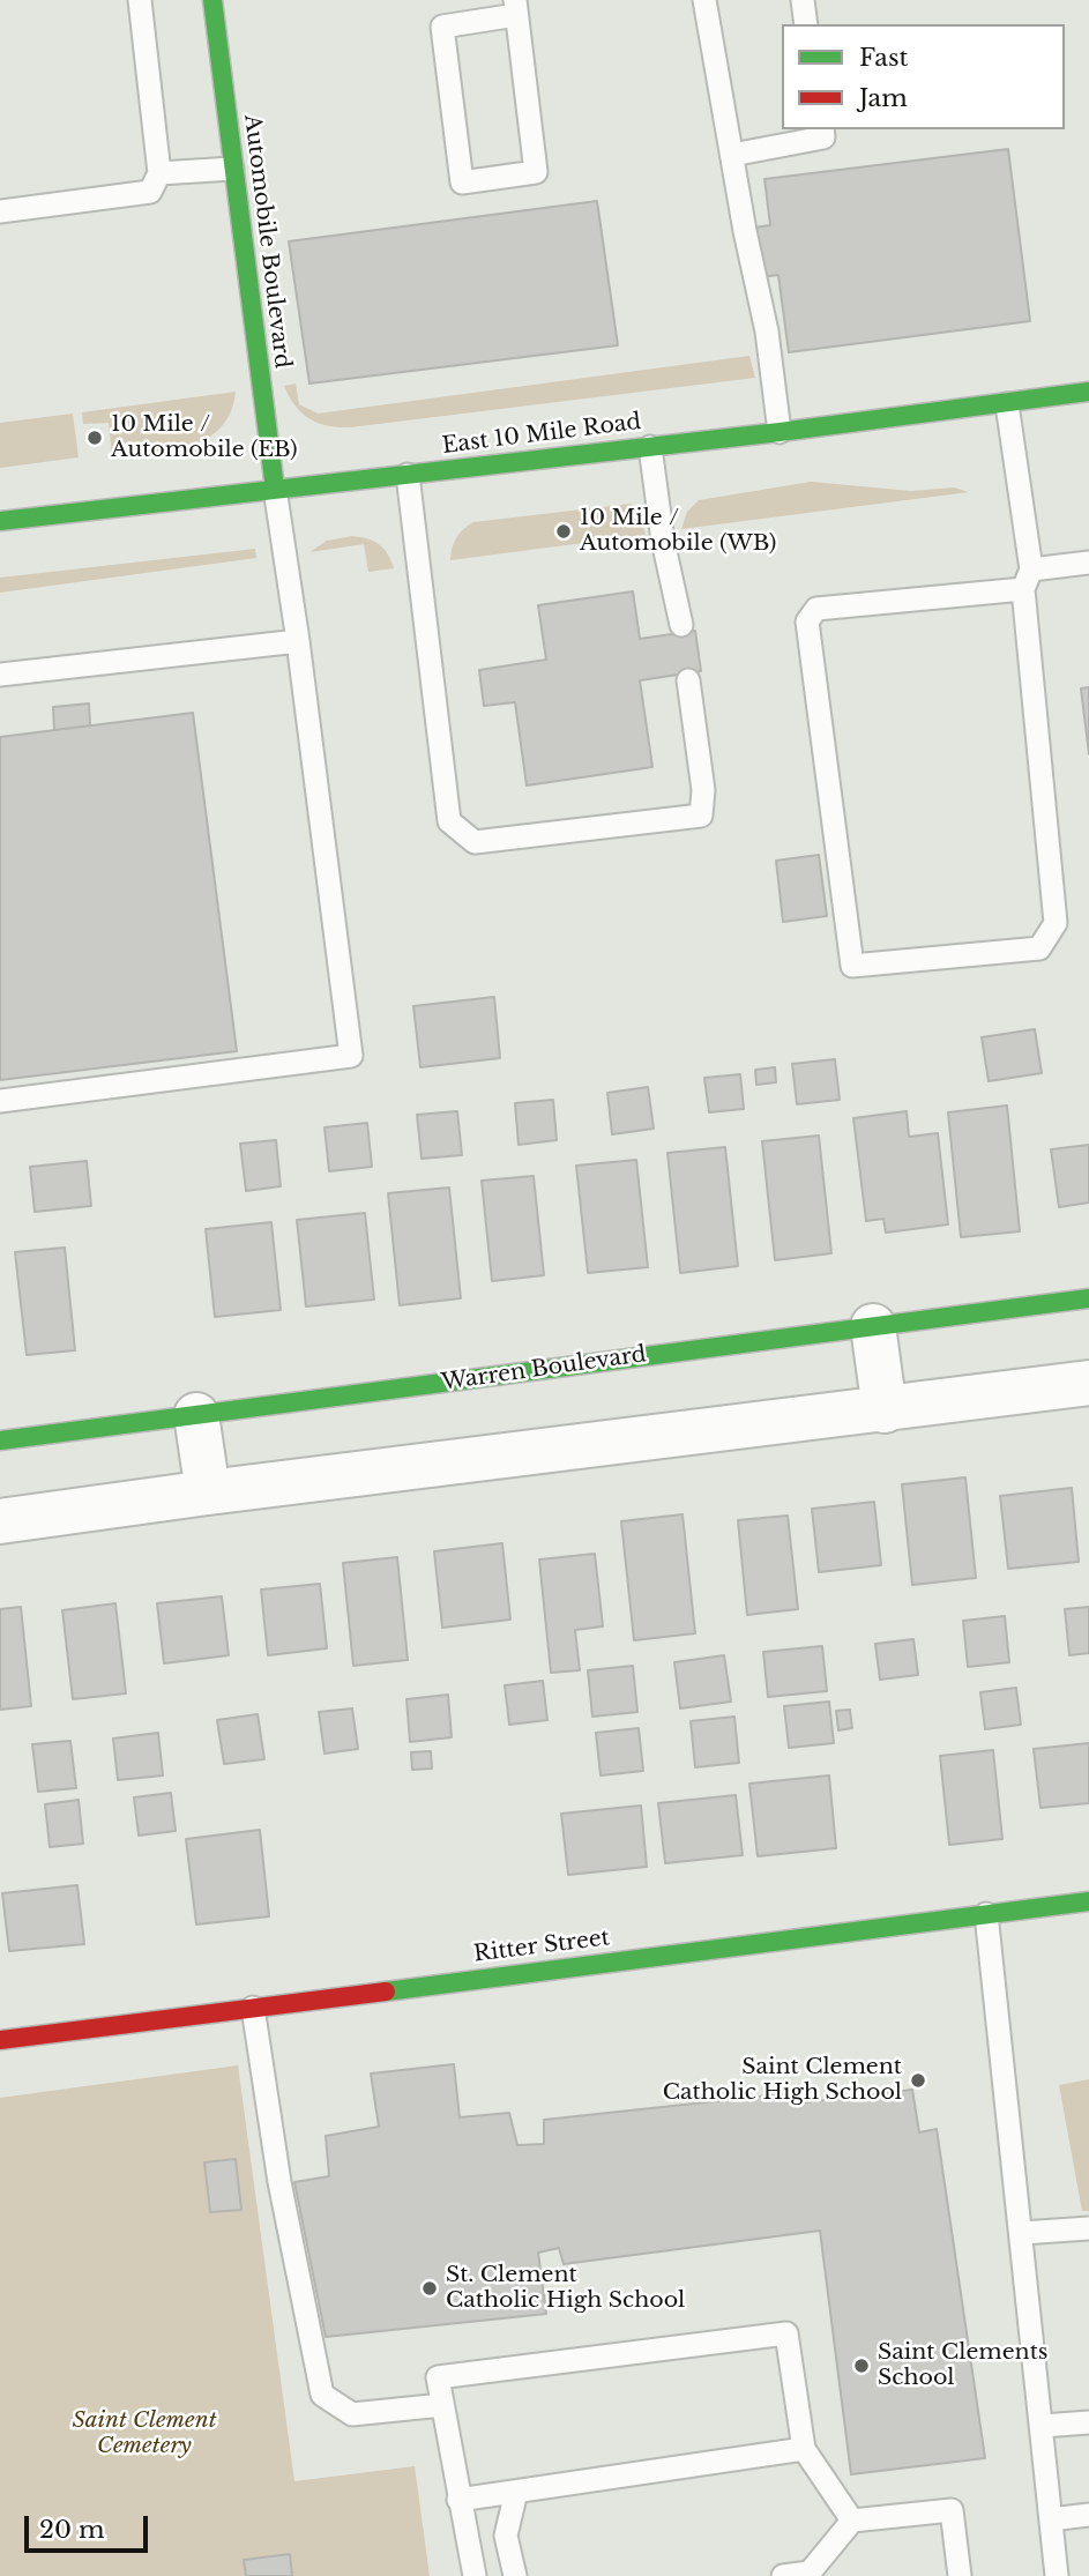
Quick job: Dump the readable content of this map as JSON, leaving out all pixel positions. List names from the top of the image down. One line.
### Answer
{"streets":{"street":["Automobile Boulevard","East 10 Mile Road","Warren Boulevard","Ritter Street"]},"crossings":[["Automobile Boulevard","East 10 Mile Road"]],"parks":["Saint Clement Cemetery"],"places":["10 Mile / Automobile (EB)","10 Mile / Automobile (WB)","Saint Clement Catholic High School","St. Clement Catholic High School","Saint Clements School"],"legend":["Fast","Jam"],"scale_bar":"20 m"}
